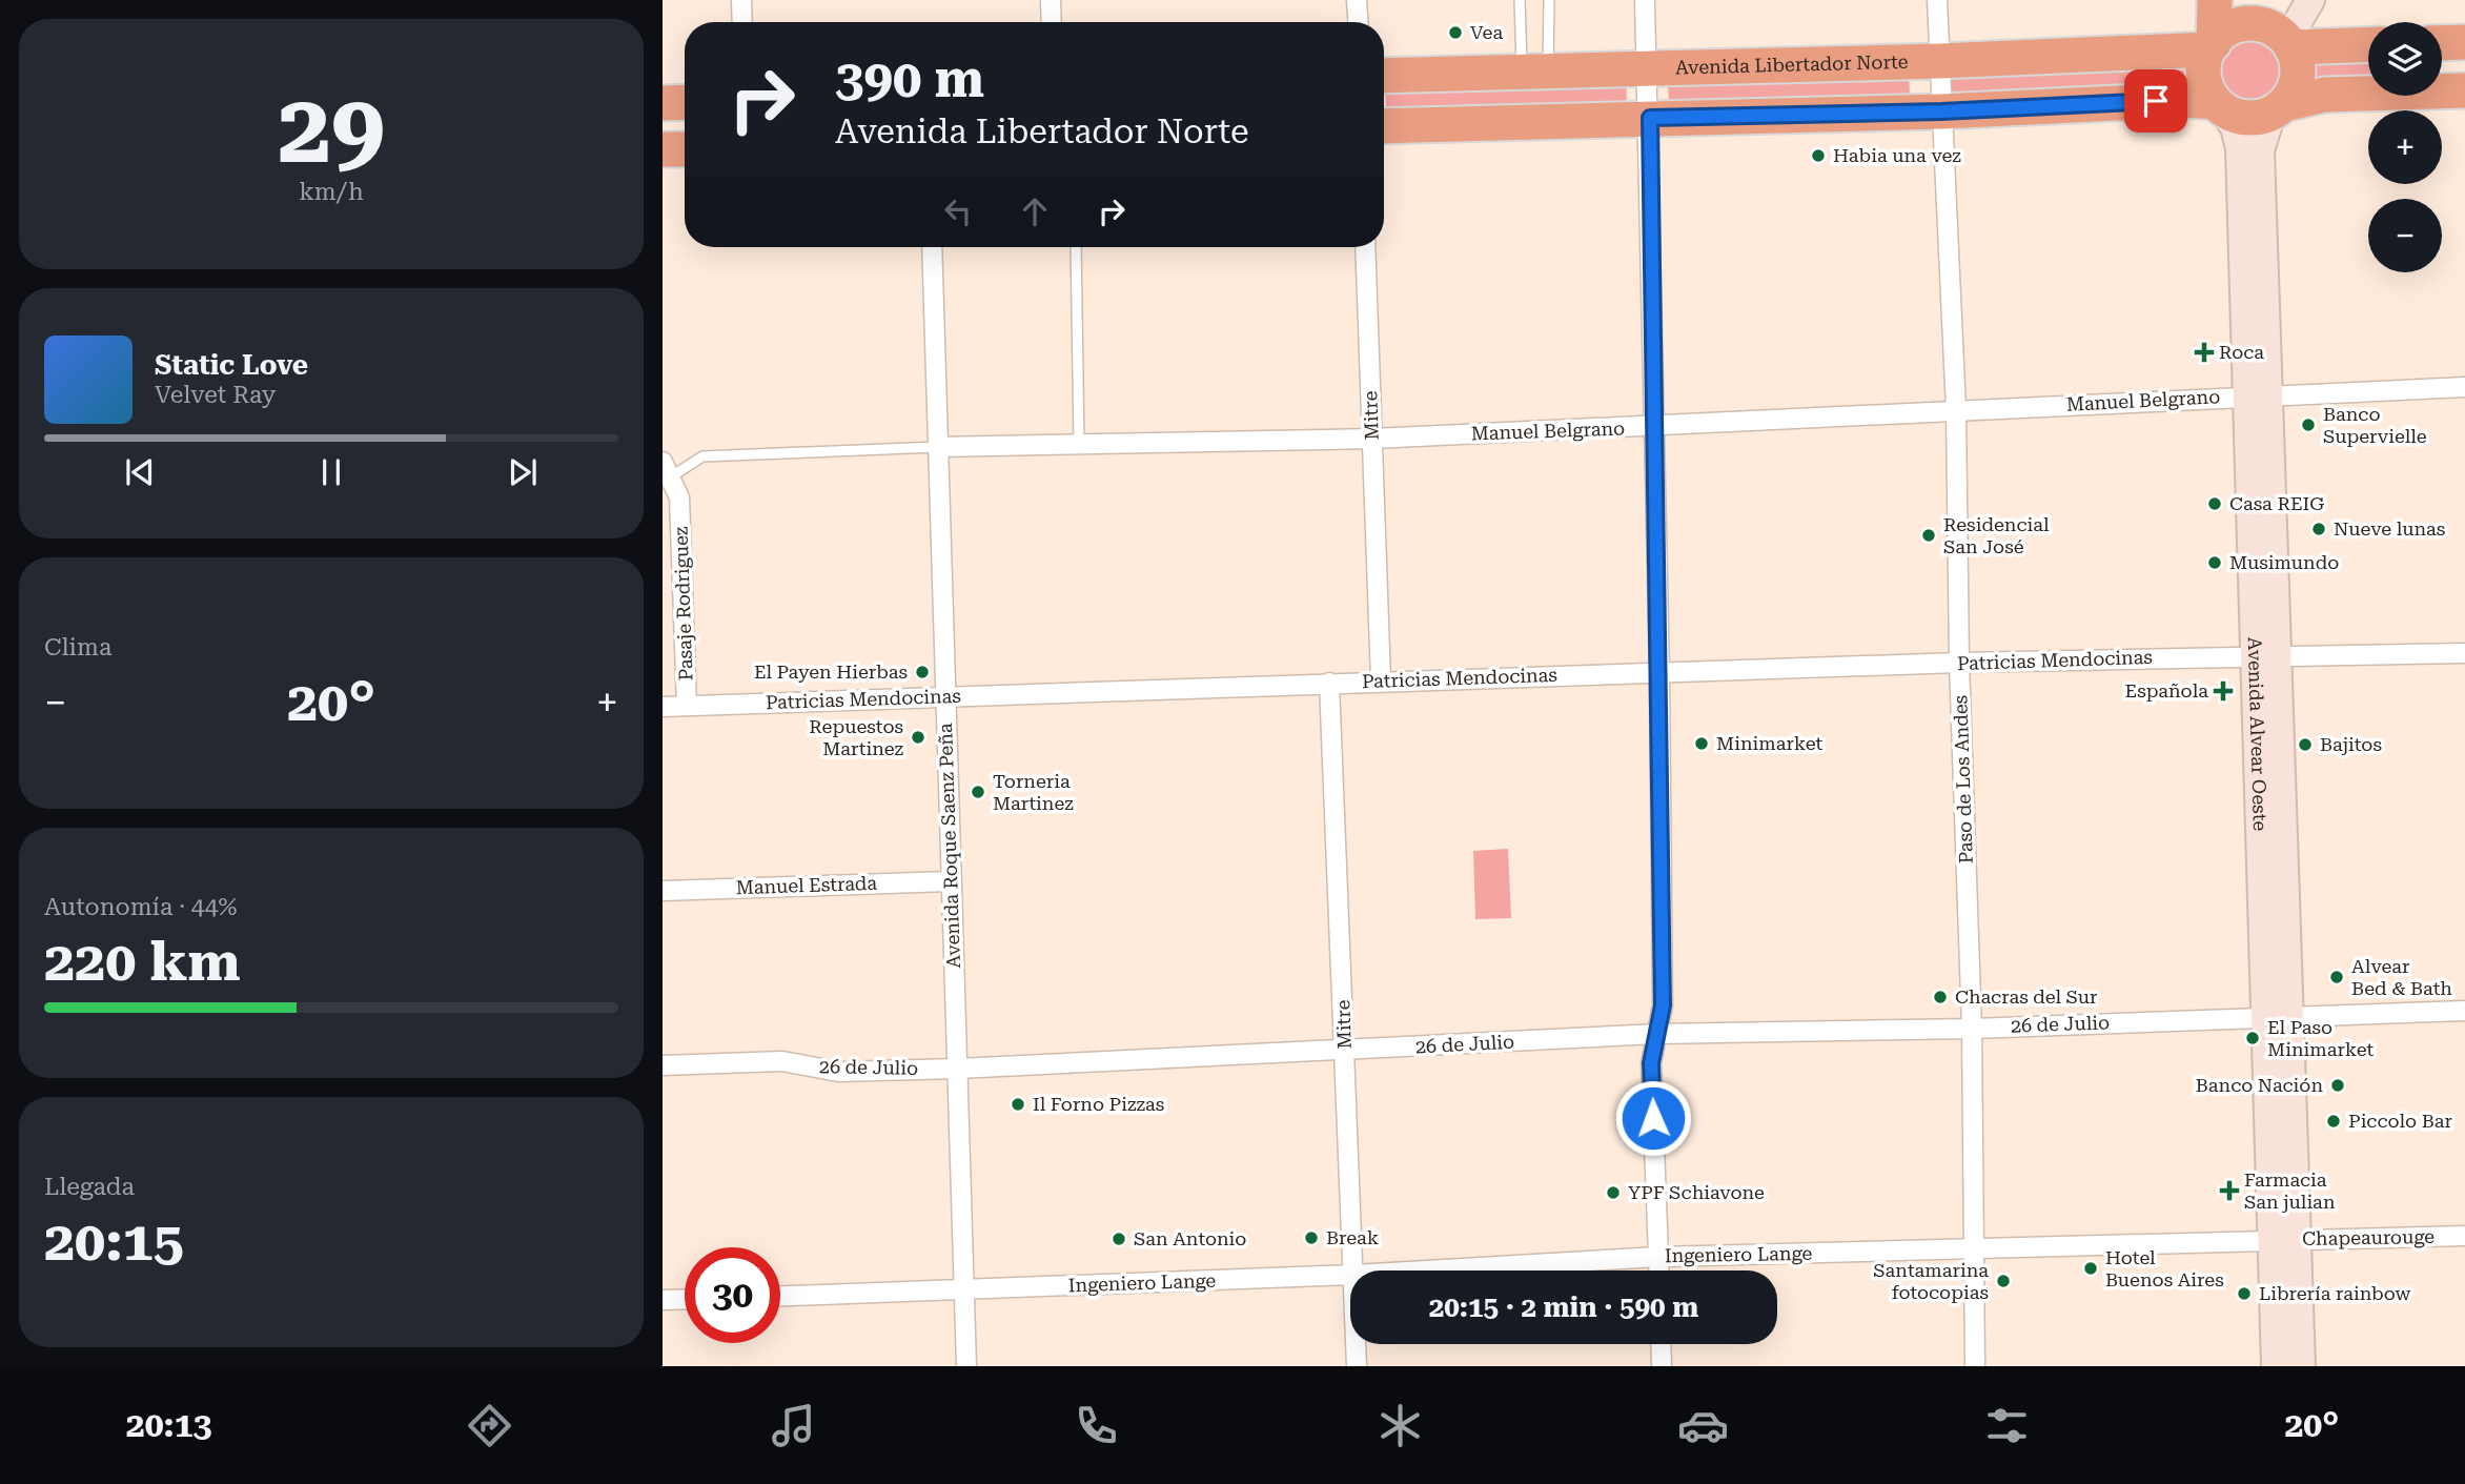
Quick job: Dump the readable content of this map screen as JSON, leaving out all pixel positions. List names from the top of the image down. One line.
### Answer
{"streets":{"highway":["Avenida Libertador Norte"],"main road":["Avenida Alvear Oeste"],"street":["Manuel Belgrano","Mitre","Pasaje Rodriguez","Patricias Mendocinas","Paso de Los Andes","Avenida Roque Saenz Peña","Manuel Estrada","26 de Julio","Chapeaurouge","Ingeniero Lange"]},"crossings":[["Avenida Libertador Norte","Avenida Alvear Oeste"],["Avenida Libertador Norte","Paso de Los Andes"],["Manuel Belgrano","Mitre"],["Manuel Belgrano","Avenida Alvear Oeste"],["Manuel Belgrano","Paso de Los Andes"],["Manuel Belgrano","Avenida Roque Saenz Peña"],["Mitre","Patricias Mendocinas"],["Mitre","26 de Julio"],["Pasaje Rodriguez","Patricias Mendocinas"],["Patricias Mendocinas","Avenida Alvear Oeste"],["Patricias Mendocinas","Paso de Los Andes"],["Patricias Mendocinas","Avenida Roque Saenz Peña"],["Avenida Alvear Oeste","26 de Julio"],["Avenida Alvear Oeste","Chapeaurouge"],["Avenida Alvear Oeste","Ingeniero Lange"],["Paso de Los Andes","26 de Julio"],["Paso de Los Andes","Ingeniero Lange"],["Avenida Roque Saenz Peña","Manuel Estrada"],["Avenida Roque Saenz Peña","26 de Julio"],["Avenida Roque Saenz Peña","Ingeniero Lange"],["Chapeaurouge","Ingeniero Lange"]],"places":{"other":["Vea","Habia una vez","Banco Supervielle","Casa REIG","Nueve lunas","Residencial San José","Musimundo","El Payen Hierbas","Repuestos Martinez","Minimarket","Bajitos","Torneria Martinez","Alvear Bed & Bath","Chacras del Sur","El Paso Minimarket","Banco Nación","Il Forno Pizzas","Piccolo Bar","YPF Schiavone","Break","San Antonio","Hotel Buenos Aires","Santamarina fotocopias","Librería rainbow"],"health":["Roca","Española","Farmacia San julian"]},"page":{"tile":[["29","km/h"],"Clima",["Autonomía · 44%","220 km"],["Llegada","20:15"]],"map_buttons":["+","−"],"turn":["390 m","Avenida Libertador Norte"],"song":["Static Love","Velvet Ray"],"heat":["−","20°","+"],"limit":"30","trip":"20:15 · 2 min · 590 m","tabs":["20:13","20°"]}}
